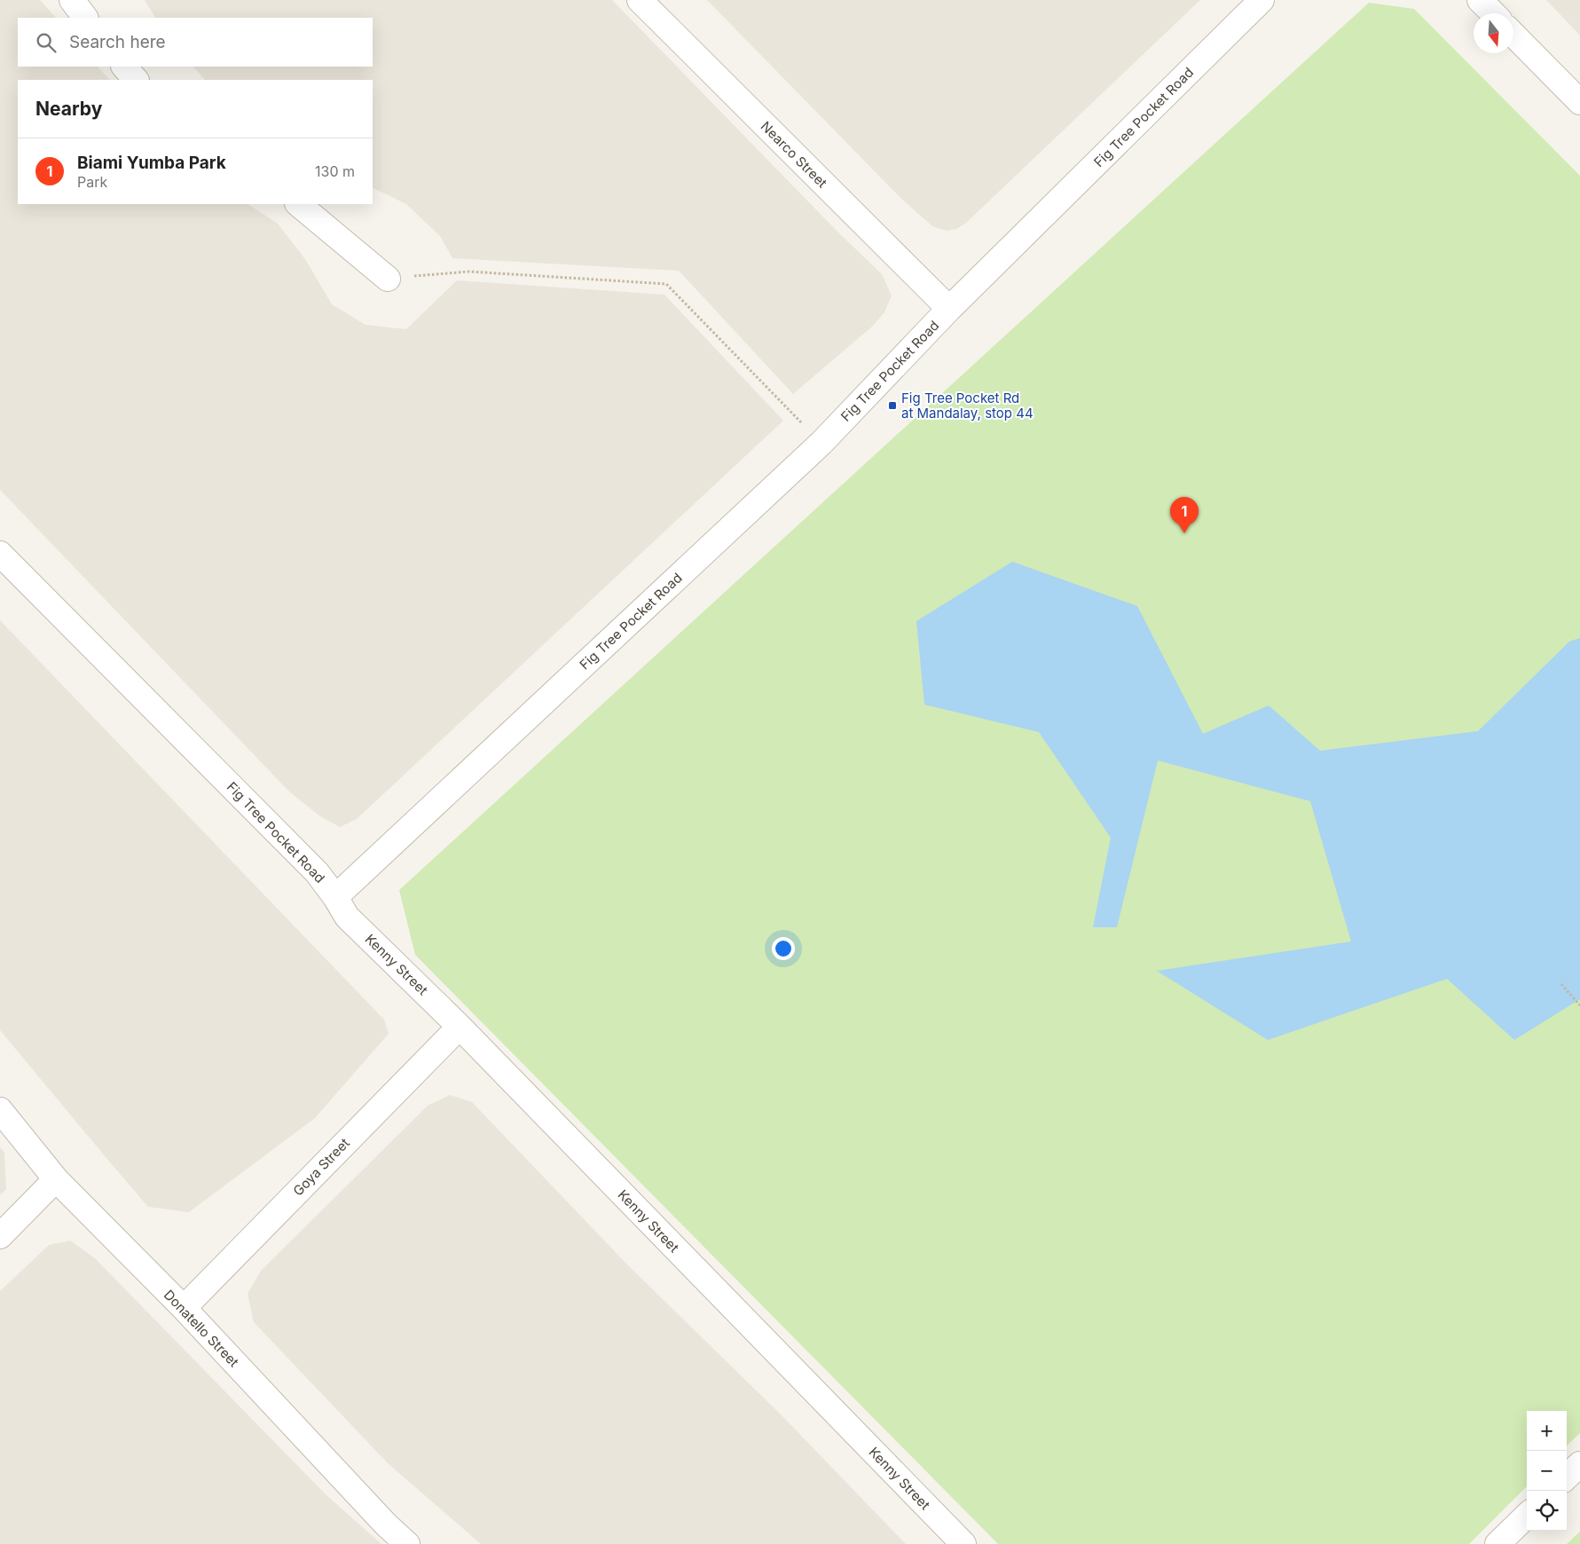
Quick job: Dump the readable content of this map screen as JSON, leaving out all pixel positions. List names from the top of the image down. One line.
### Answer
{"streets":{"street":["Fig Tree Pocket Road","Nearco Street","Kenny Street","Goya Street","Donatello Street"]},"crossings":[["Fig Tree Pocket Road","Nearco Street"],["Fig Tree Pocket Road","Kenny Street"],["Kenny Street","Goya Street"],["Goya Street","Donatello Street"]],"places":{"transit":["Fig Tree Pocket Rd at Mandalay, stop 44"]},"north":"bottom","page":{"search":"Search here","heading":"Nearby","list":[{"mark":"1","name":"Biami Yumba Park","note":"Park","value":"130 m"}],"pins":"1","map_buttons":["+","−"]}}
